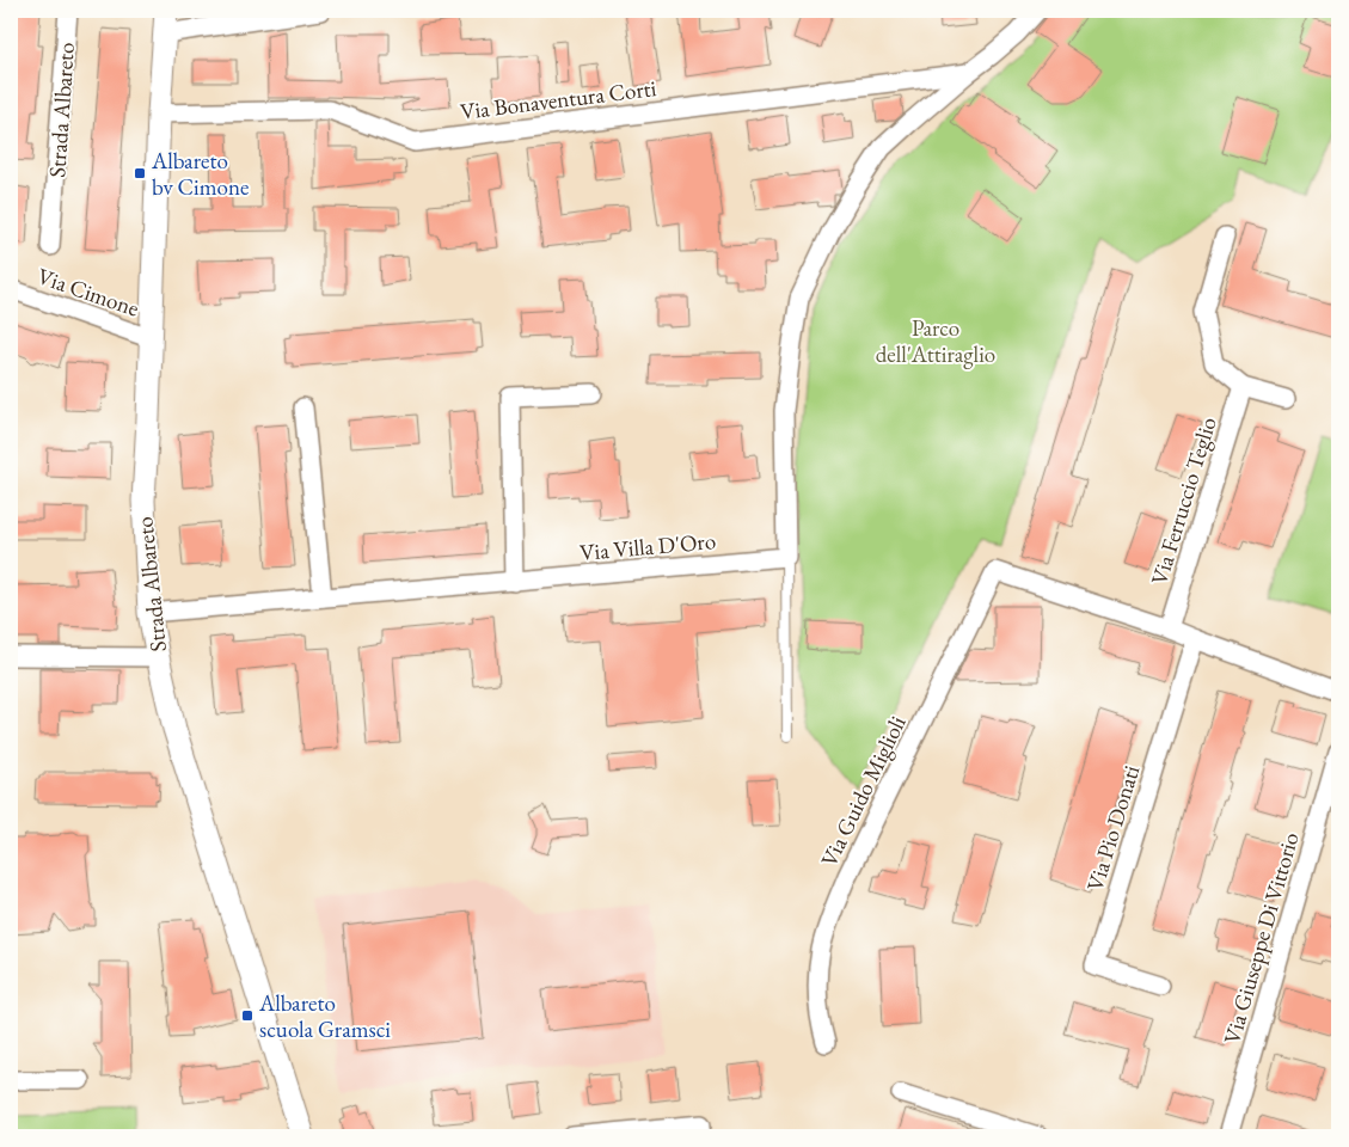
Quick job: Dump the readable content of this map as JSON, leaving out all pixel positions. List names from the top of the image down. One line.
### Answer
{"streets":{"street":["Via Bonaventura Corti","Strada Albareto","Via Cimone","Via Ferruccio Teglio","Via Villa D'Oro","Via Guido Miglioli","Via Pio Donati","Via Giuseppe Di Vittorio"]},"crossings":[["Via Bonaventura Corti","Strada Albareto"],["Strada Albareto","Via Cimone"],["Strada Albareto","Via Villa D'Oro"],["Via Ferruccio Teglio","Via Guido Miglioli"]],"parks":["Parco dell'Attiraglio"],"places":{"transit":["Albareto bv Cimone","Albareto scuola Gramsci"]}}
